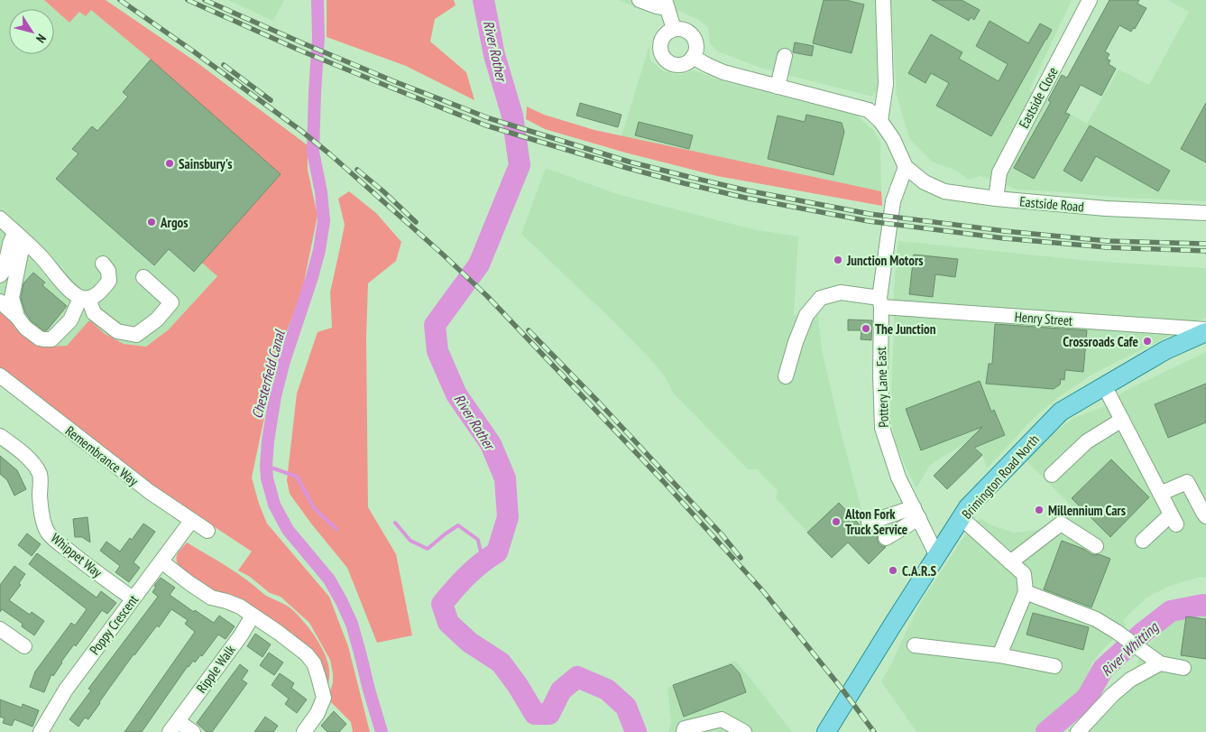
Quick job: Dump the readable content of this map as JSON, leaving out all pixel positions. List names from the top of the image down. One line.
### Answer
{"streets":{"main road":["Brimington Road North"],"street":["Eastside Close","Eastside Road","Henry Street","Pottery Lane East","Remembrance Way","Whippet Way","Poppy Crescent","Ripple Walk"]},"crossings":[["Eastside Close","Eastside Road"],["Eastside Road","Pottery Lane East"],["Henry Street","Pottery Lane East"],["Henry Street","Brimington Road North"],["Pottery Lane East","Brimington Road North"],["Remembrance Way","Poppy Crescent"],["Whippet Way","Poppy Crescent"]],"water":["River Rother","Chesterfield Canal","River Whitting"],"places":["Sainsbury's","Argos","Junction Motors","The Junction","Crossroads Cafe","Millennium Cars","Alton Fork Truck Service","C.A.R.S"],"north":"bottom right"}
